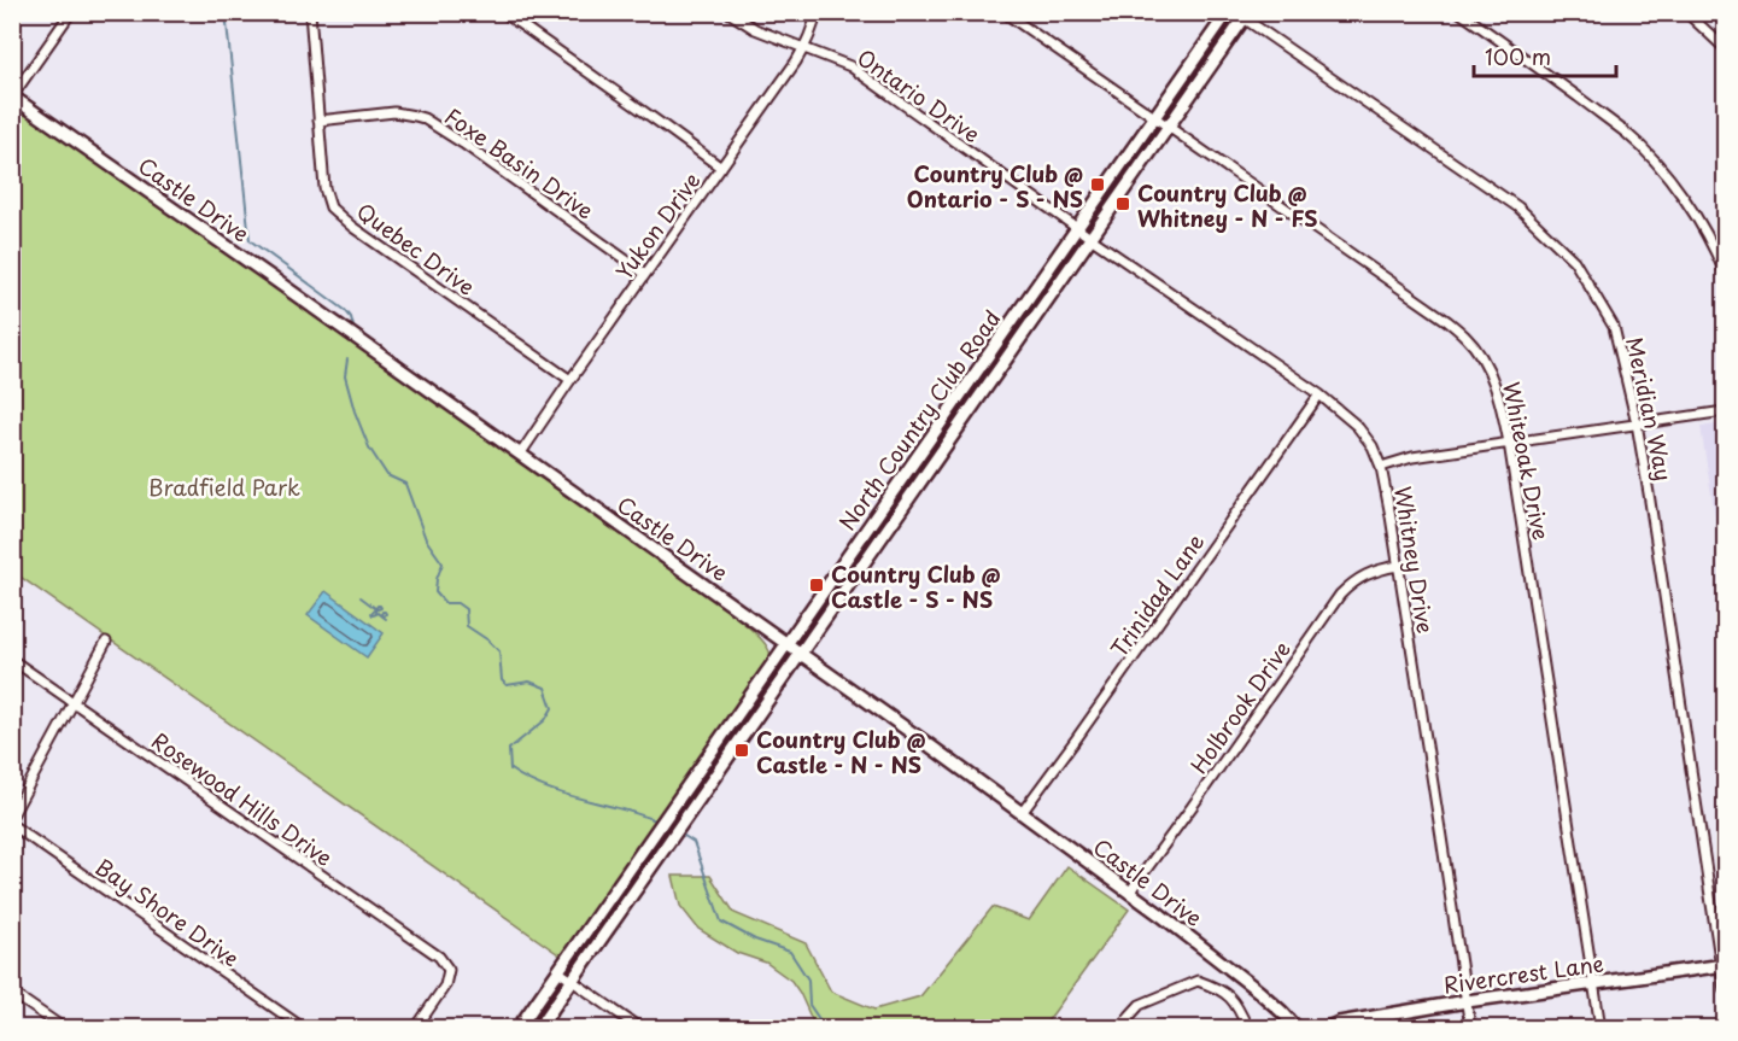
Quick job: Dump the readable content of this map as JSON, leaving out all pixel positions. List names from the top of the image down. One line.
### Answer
{"streets":{"main road":["Castle Drive","North Country Club Road","Rivercrest Lane"],"street":["Ontario Drive","Foxe Basin Drive","Yukon Drive","Quebec Drive","Meridian Way","Whiteoak Drive","Whitney Drive","Trinidad Lane","Holbrook Drive","Rosewood Hills Drive","Bay Shore Drive"]},"crossings":[["Ontario Drive","Yukon Drive"],["Ontario Drive","North Country Club Road"],["Ontario Drive","Whitney Drive"],["Foxe Basin Drive","Yukon Drive"],["Foxe Basin Drive","Quebec Drive"],["Castle Drive","Yukon Drive"],["Castle Drive","North Country Club Road"],["Castle Drive","Trinidad Lane"],["Castle Drive","Holbrook Drive"],["Yukon Drive","Quebec Drive"],["Meridian Way","North Country Club Road"],["Meridian Way","Rivercrest Lane"],["North Country Club Road","Whiteoak Drive"],["North Country Club Road","Whitney Drive"],["Whiteoak Drive","Rivercrest Lane"],["Whitney Drive","Trinidad Lane"],["Whitney Drive","Holbrook Drive"],["Whitney Drive","Rivercrest Lane"]],"parks":["Bradfield Park"],"places":{"transit":["Country Club @ Ontario - S - NS","Country Club @ Whitney - N - FS","Country Club @ Castle - S - NS","Country Club @ Castle - N - NS"]},"scale_bar":"100 m"}
